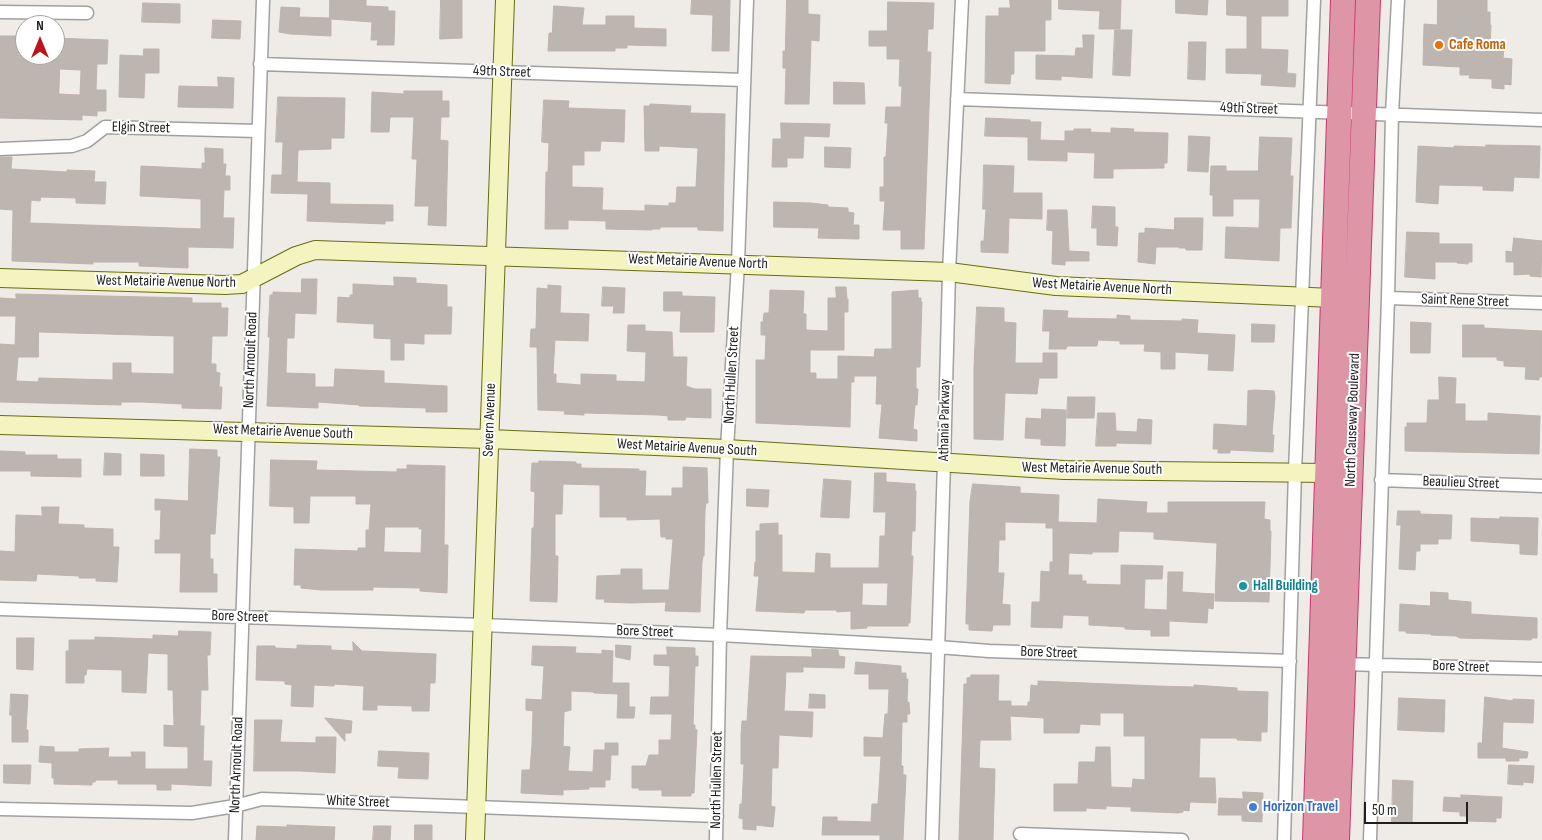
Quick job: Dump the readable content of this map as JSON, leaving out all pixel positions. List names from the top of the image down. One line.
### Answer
{"streets":{"highway":["North Causeway Boulevard"],"main road":["West Metairie Avenue North","Severn Avenue","West Metairie Avenue South"],"street":["49th Street","Elgin Street","Saint Rene Street","North Arnoult Road","North Hullen Street","Athania Parkway","Beaulieu Street","Bore Street","White Street"]},"crossings":[["49th Street","North Arnoult Road"],["49th Street","North Hullen Street"],["49th Street","Severn Avenue"],["49th Street","Athania Parkway"],["49th Street","North Causeway Boulevard"],["Elgin Street","North Arnoult Road"],["West Metairie Avenue North","North Arnoult Road"],["West Metairie Avenue North","North Hullen Street"],["West Metairie Avenue North","Severn Avenue"],["West Metairie Avenue North","Athania Parkway"],["West Metairie Avenue North","North Causeway Boulevard"],["Saint Rene Street","North Causeway Boulevard"],["North Arnoult Road","West Metairie Avenue South"],["North Arnoult Road","Bore Street"],["North Arnoult Road","White Street"],["North Hullen Street","West Metairie Avenue South"],["North Hullen Street","Bore Street"],["North Hullen Street","White Street"],["Severn Avenue","West Metairie Avenue South"],["Severn Avenue","Bore Street"],["Severn Avenue","White Street"],["Athania Parkway","West Metairie Avenue South"],["Athania Parkway","Bore Street"],["North Causeway Boulevard","West Metairie Avenue South"],["North Causeway Boulevard","Beaulieu Street"],["North Causeway Boulevard","Bore Street"]],"places":["Cafe Roma","Hall Building","Horizon Travel"],"scale_bar":"50 m","north":"top"}
